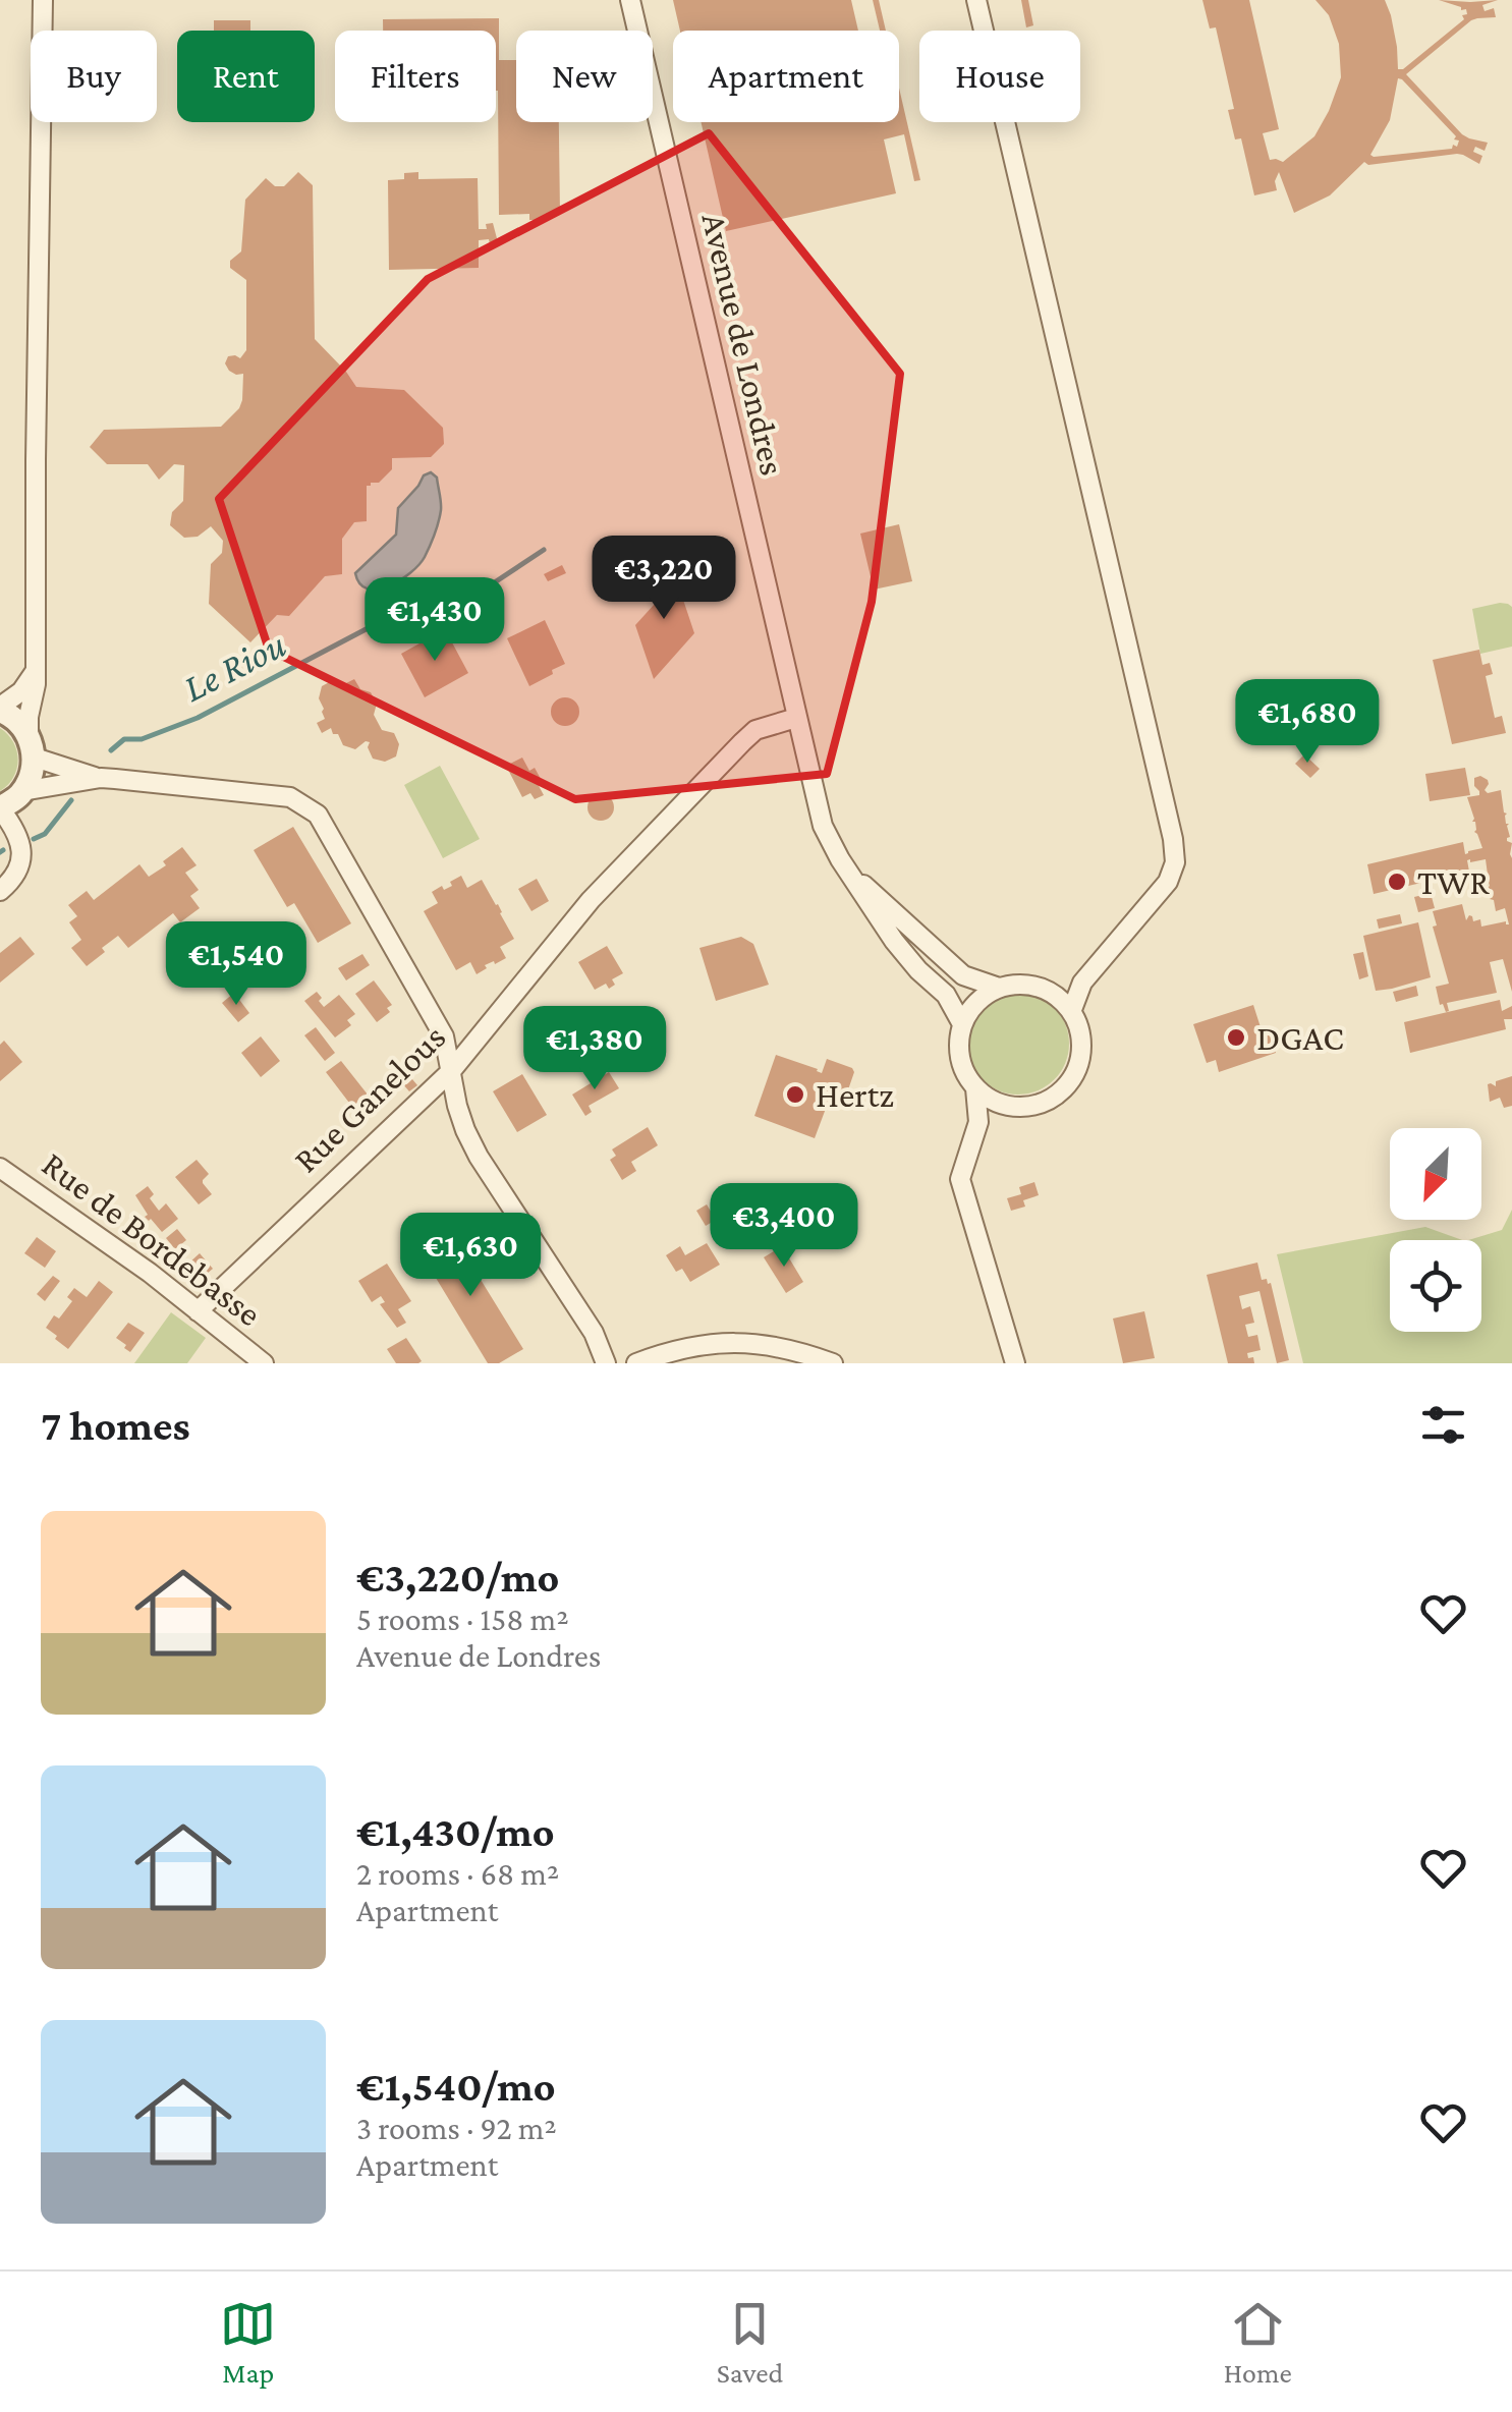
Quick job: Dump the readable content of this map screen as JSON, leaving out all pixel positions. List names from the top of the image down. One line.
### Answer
{"streets":{"street":["Avenue de Londres","Rue Ganelous","Rue de Bordebasse"]},"crossings":[["Avenue de Londres","Rue Ganelous"],["Rue Ganelous","Rue de Bordebasse"]],"water":["Le Riou"],"places":["TWR","DGAC","Hertz"],"north":"bottom left","page":{"chip":["Buy","Rent","Filters","New","Apartment","House"],"price":["€3,220","€1,430","€1,680","€1,540","€1,380","€3,400","€1,630"],"heading":"7 homes","list":[{"name":"€3,220/mo","note":"5 rooms · 158 m² · Avenue de Londres"},{"name":"€1,430/mo","note":"2 rooms · 68 m² · Apartment"},{"name":"€1,540/mo","note":"3 rooms · 92 m² · Apartment"}],"tabs":["Map","Saved","Home"]}}
